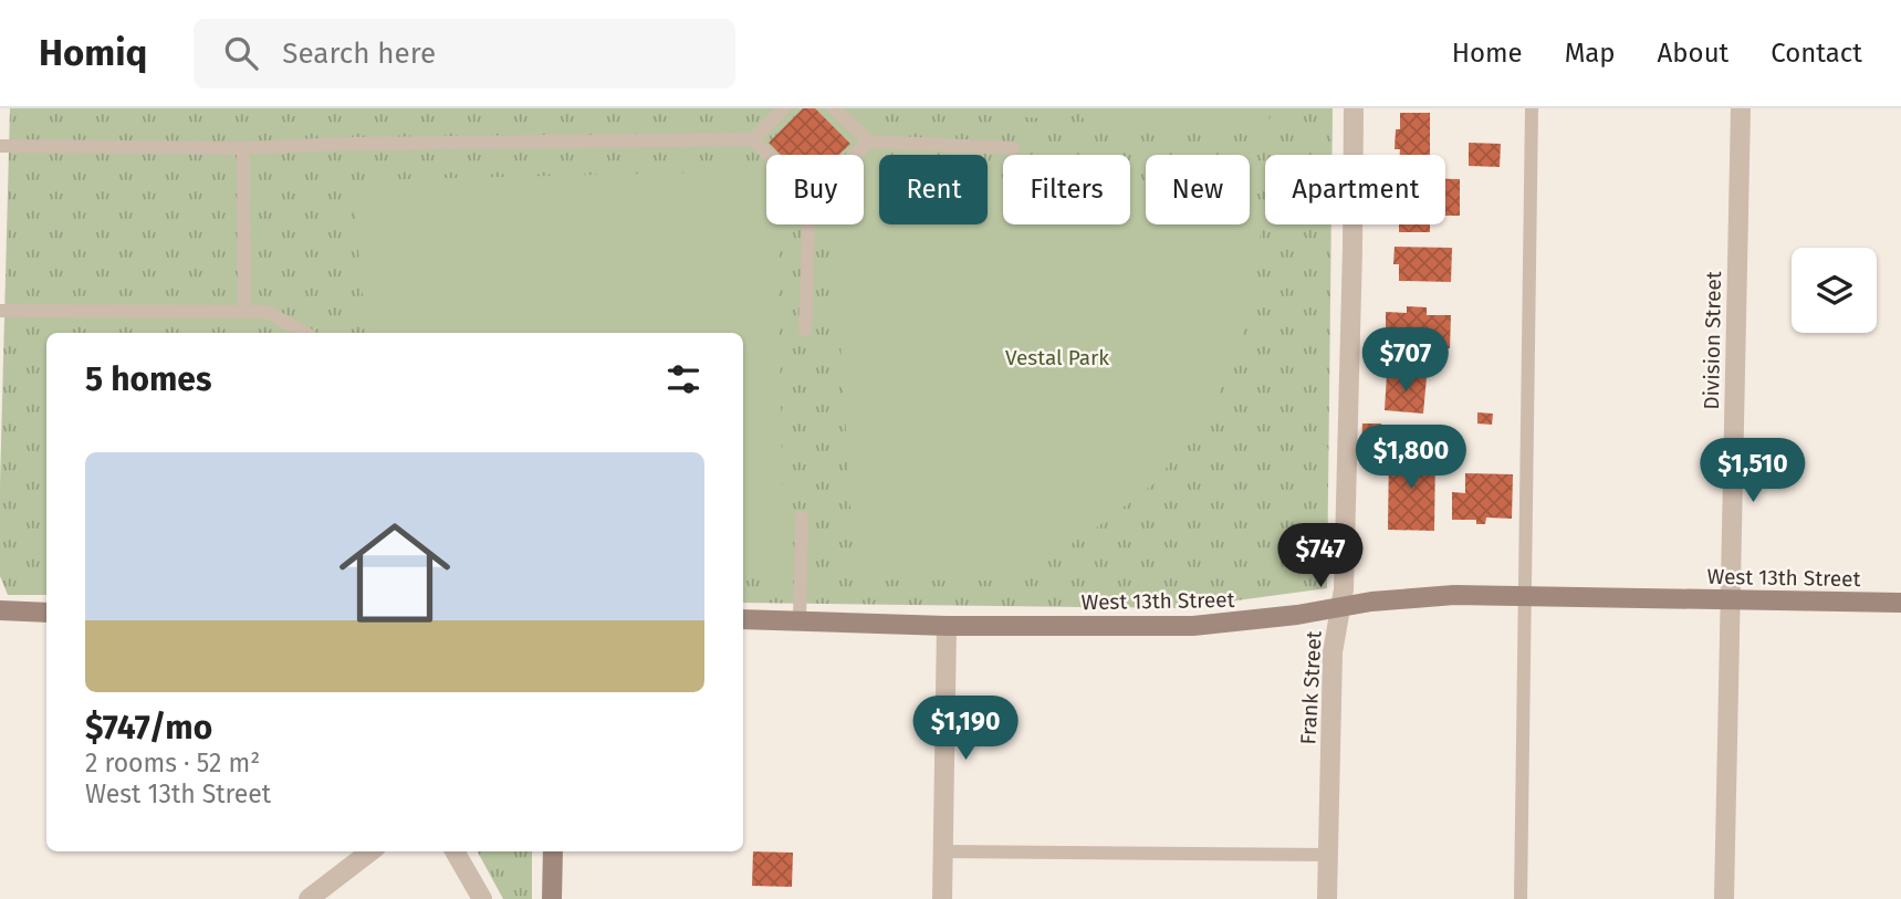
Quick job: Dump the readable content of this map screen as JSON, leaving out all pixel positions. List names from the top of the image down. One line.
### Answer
{"streets":{"street":["Division Street","West 13th Street","Frank Street"]},"crossings":[["Division Street","West 13th Street"],["West 13th Street","Frank Street"]],"parks":["Vestal Park"],"page":{"header":"Homiq","search":"Search here","nav":["Home","Map","About","Contact"],"chip":["Buy","Rent","Filters","New","Apartment"],"price":["$707","$1,800","$1,510","$747","$1,190"],"heading":"5 homes","list":[{"name":"$747/mo","note":"2 rooms · 52 m² · West 13th Street"}]}}
